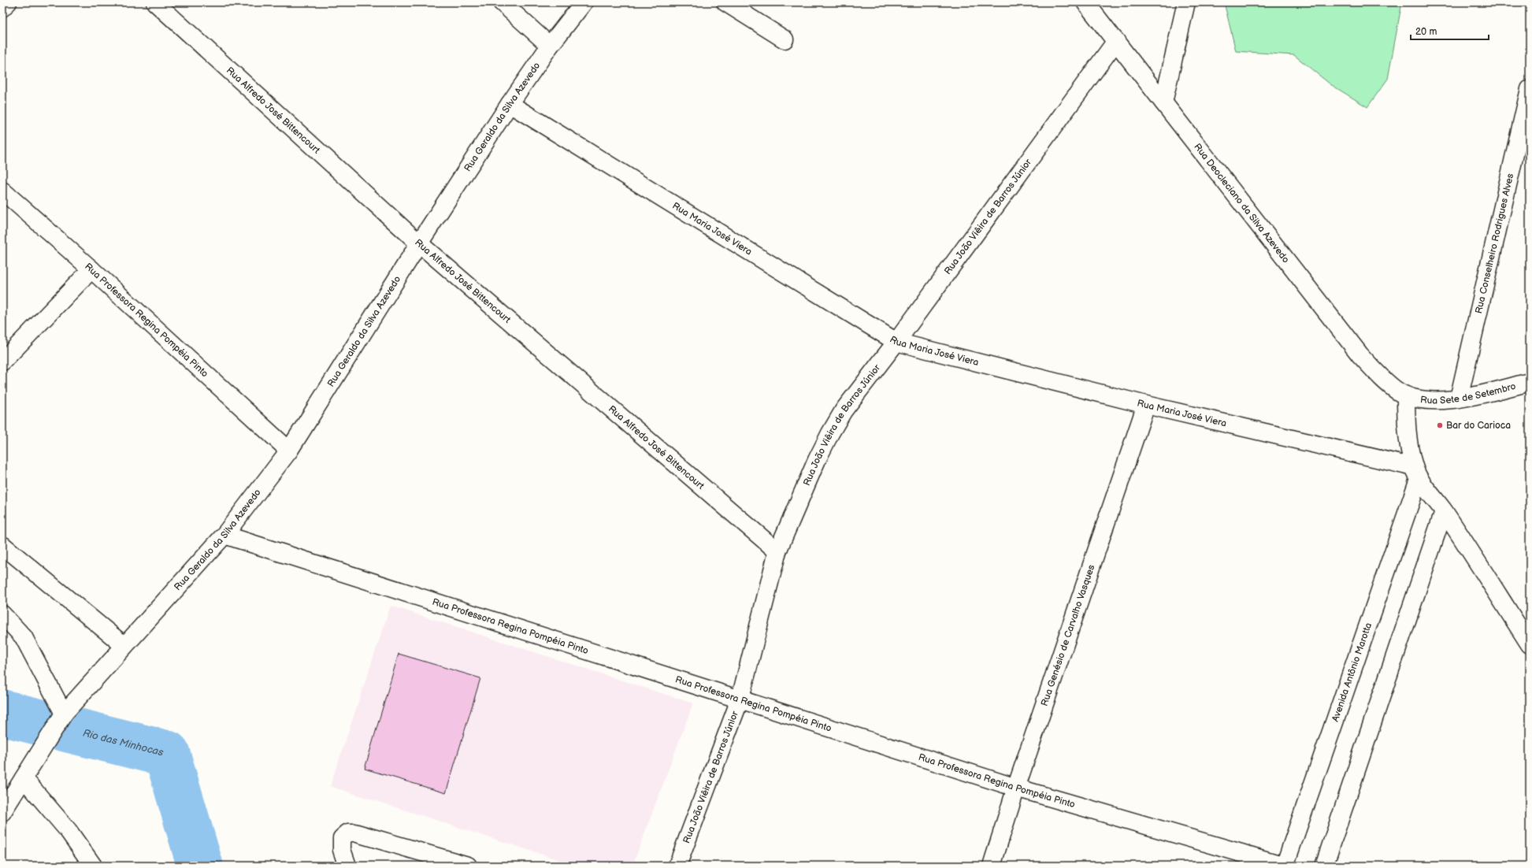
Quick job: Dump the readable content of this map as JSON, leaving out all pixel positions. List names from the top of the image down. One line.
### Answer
{"streets":{"street":["Rua Alfredo José Bittencourt","Rua Geraldo da Silva Azevedo","Rua Deocleciano da Silva Azevedo","Rua João Viêira de Barros Júnior","Rua Maria José Viera","Rua Conselheiro Rodrigues Alves","Rua Professora Regina Pompéia Pinto","Rua Sete de Setembro","Rua Genésio de Carvalho Vasques","Avenida Antônio Marotta"]},"crossings":[["Rua Alfredo José Bittencourt","Rua Geraldo da Silva Azevedo"],["Rua Alfredo José Bittencourt","Rua João Viêira de Barros Júnior"],["Rua Geraldo da Silva Azevedo","Rua Maria José Viera"],["Rua Geraldo da Silva Azevedo","Rua Professora Regina Pompéia Pinto"],["Rua Deocleciano da Silva Azevedo","Rua João Viêira de Barros Júnior"],["Rua Deocleciano da Silva Azevedo","Rua Sete de Setembro"],["Rua João Viêira de Barros Júnior","Rua Maria José Viera"],["Rua João Viêira de Barros Júnior","Rua Professora Regina Pompéia Pinto"],["Rua Maria José Viera","Rua Genésio de Carvalho Vasques"],["Rua Maria José Viera","Avenida Antônio Marotta"],["Rua Conselheiro Rodrigues Alves","Rua Sete de Setembro"],["Rua Professora Regina Pompéia Pinto","Rua Genésio de Carvalho Vasques"],["Rua Professora Regina Pompéia Pinto","Avenida Antônio Marotta"]],"water":["Rio das Minhocas"],"places":["Bar do Carioca"],"scale_bar":"20 m"}
